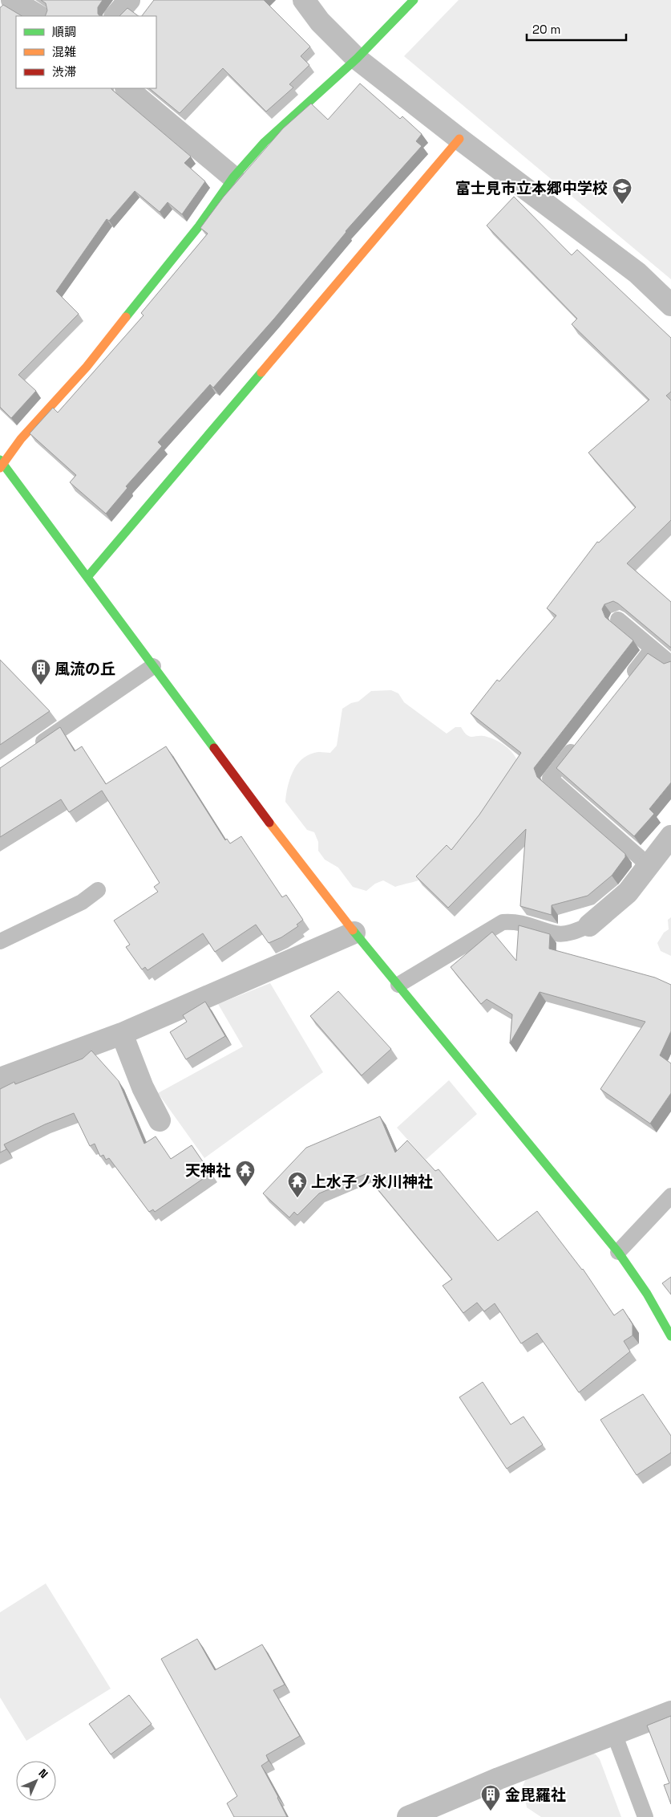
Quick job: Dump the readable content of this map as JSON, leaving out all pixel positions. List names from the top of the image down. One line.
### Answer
{"places":{"school or university":["富士見市立本郷中学校"],"building":["風流の丘","金毘羅社"],"temple":["天神社","上水子ノ氷川神社"]},"legend":["順調","混雑","渋滞"],"scale_bar":"20 m","north":"top right"}
